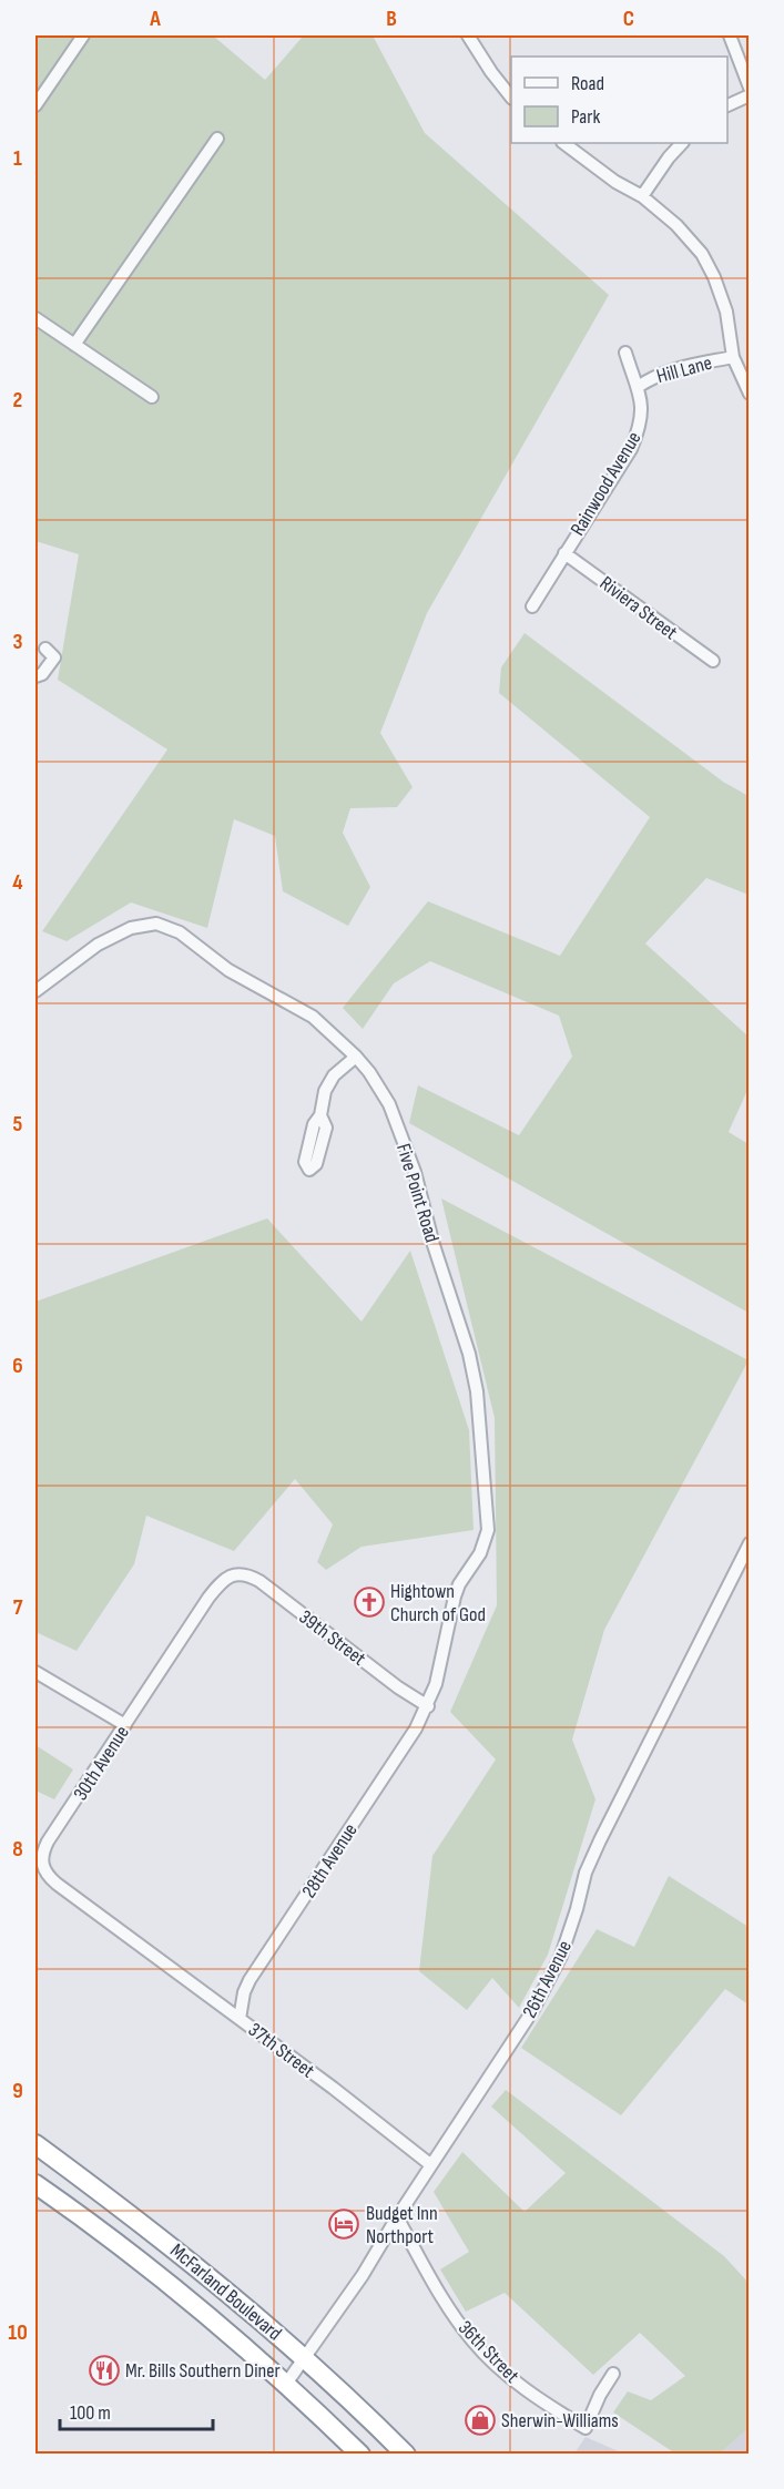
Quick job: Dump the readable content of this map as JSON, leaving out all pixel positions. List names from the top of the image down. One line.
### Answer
{"streets":{"highway":["McFarland Boulevard"],"street":["Hill Lane","Rainwood Avenue","Riviera Street","Five Point Road","39th Street","30th Avenue","28th Avenue","26th Avenue","37th Street","36th Street"]},"crossings":[["Hill Lane","Rainwood Avenue"],["Rainwood Avenue","Riviera Street"],["Five Point Road","39th Street"],["Five Point Road","28th Avenue"],["39th Street","30th Avenue"],["39th Street","28th Avenue"],["30th Avenue","37th Street"],["28th Avenue","37th Street"],["26th Avenue","37th Street"],["26th Avenue","McFarland Boulevard"],["26th Avenue","36th Street"]],"places":{"church":["Hightown Church of God"],"hotel":["Budget Inn Northport"],"restaurant":["Mr. Bills Southern Diner"],"shop":["Sherwin-Williams"]},"legend":["Road","Park"],"scale_bar":"100 m","grid":{"columns":["A","B","C"],"rows":["1","2","3","4","5","6","7","8","9","10"]}}
